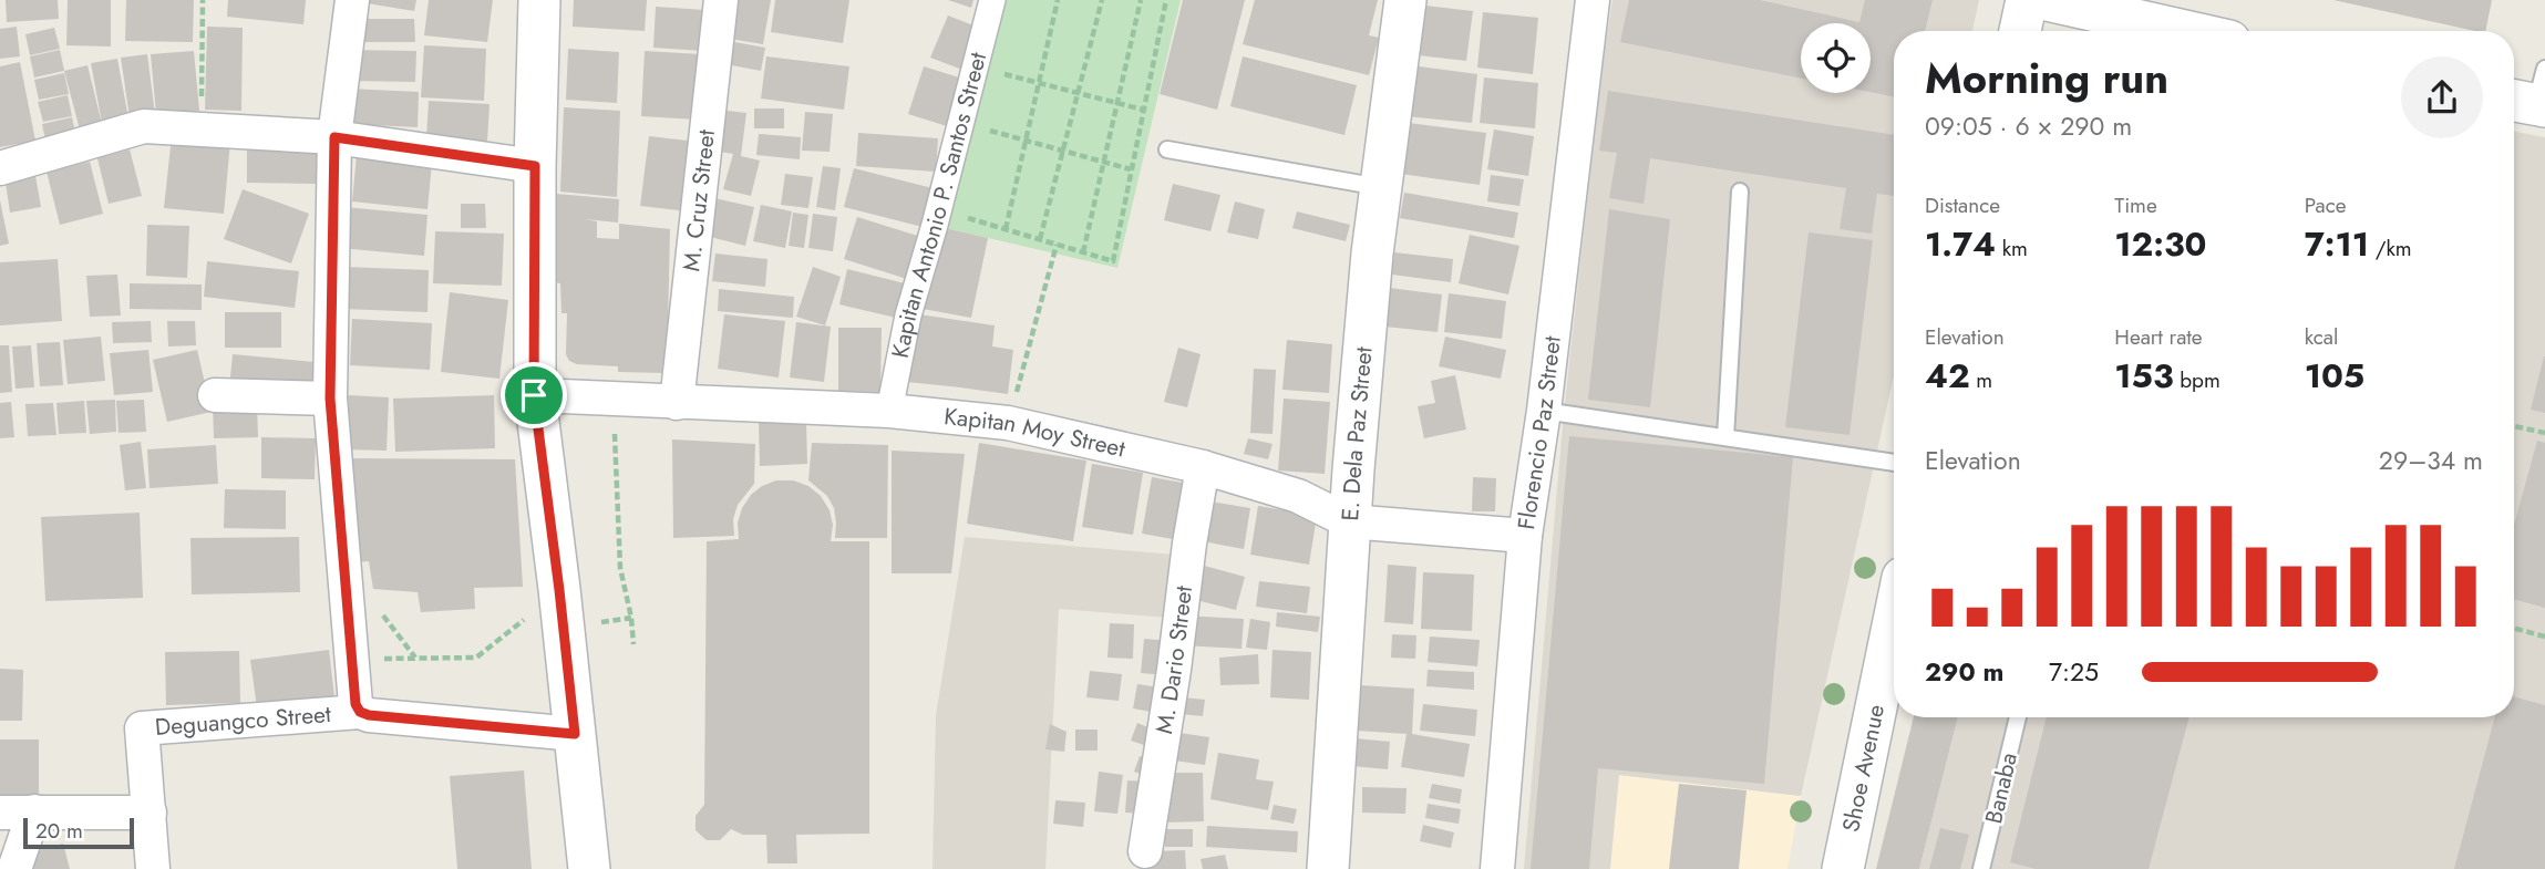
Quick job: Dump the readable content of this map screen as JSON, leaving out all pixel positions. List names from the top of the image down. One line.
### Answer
{"streets":{"street":["M. Cruz Street","Kapitan Antonio P. Santos Street","Kapitan Moy Street","E. Dela Paz Street","Florencio Paz Street","M. Dario Street","Deguangco Street","Shoe Avenue"],"lane":["Banaba"]},"crossings":[["M. Cruz Street","Kapitan Moy Street"],["Kapitan Antonio P. Santos Street","Kapitan Moy Street"],["Kapitan Moy Street","E. Dela Paz Street"],["Kapitan Moy Street","Florencio Paz Street"],["Kapitan Moy Street","M. Dario Street"]],"scale_bar":"20 m","page":{"heading":["Morning run","09:05 · 6 × 290 m"],"stats":[["Distance","1.74 km"],["Time","12:30"],["Pace","7:11 /km"],["Elevation","42 m"],["Heart rate","153 bpm"],["kcal","105"]],"chart":["Elevation","29–34 m"],"list":[{"name":"290 m","note":"7:25"}],"scale":"20 m"}}
